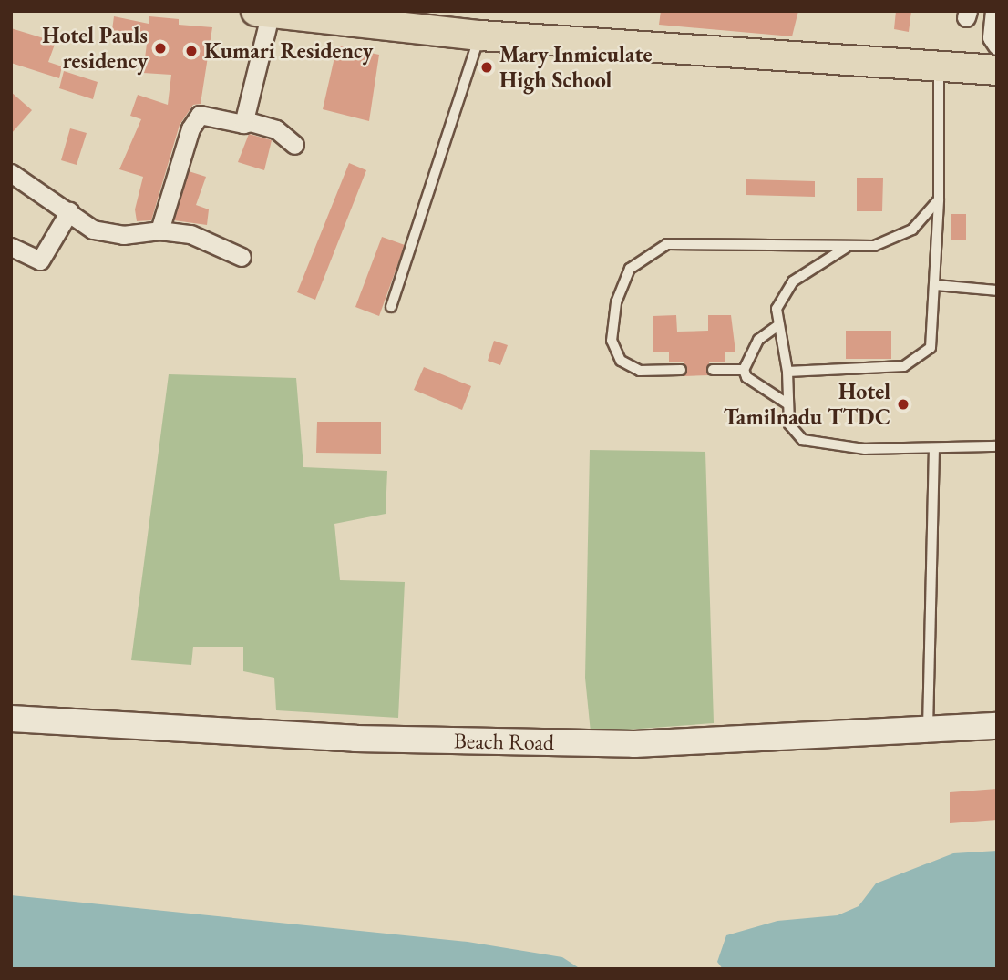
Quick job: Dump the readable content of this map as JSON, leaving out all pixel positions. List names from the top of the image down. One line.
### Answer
{"streets":{"street":["Beach Road"]},"places":["Hotel Pauls residency","Kumari Residency","Mary Inmiculate High School","Hotel Tamilnadu TTDC"]}
